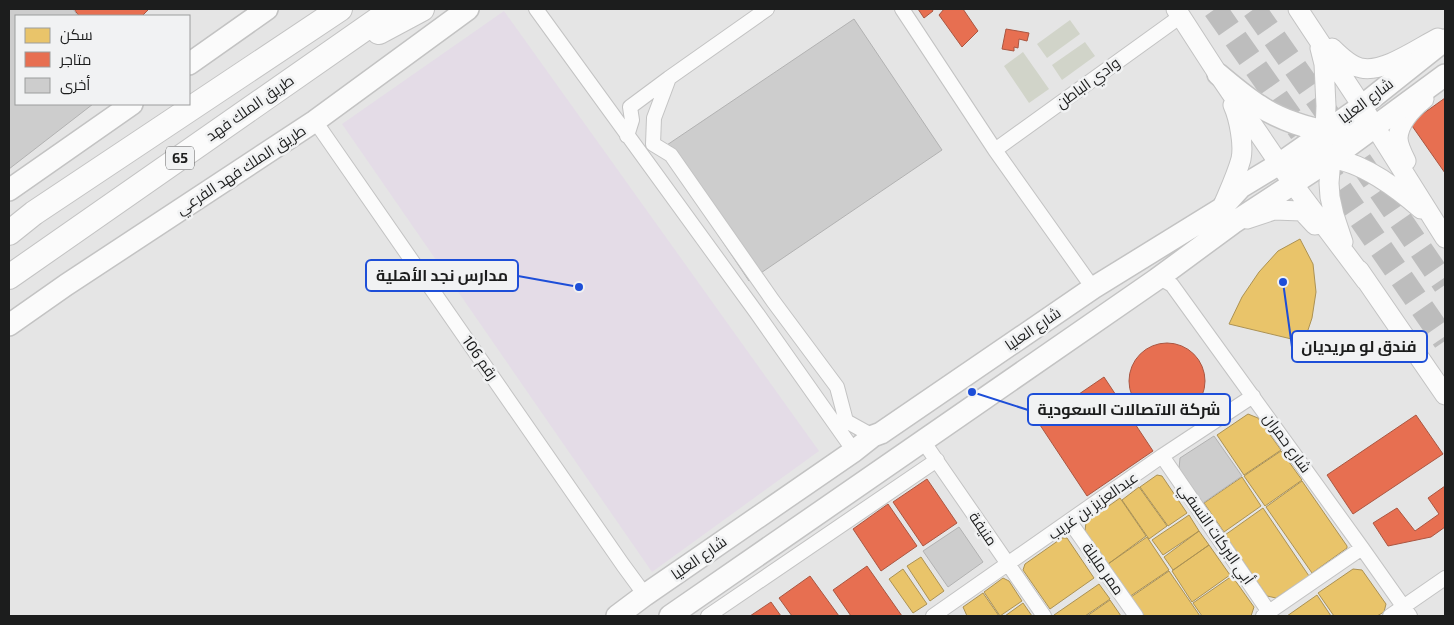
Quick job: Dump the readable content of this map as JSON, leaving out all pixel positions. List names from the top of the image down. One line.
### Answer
{"streets":{"highway":["طريق الملك فهد","65"],"main road":["شارع العليا","طريق الملك فهد الفرعي"],"street":["وادي الباطن","رقم 106","شارع حمران","عبدالعزيز بن غريب","منيفة","أبي البركات النسفي","ممر مليلة"]},"crossings":[["شارع العليا","رقم 106"],["شارع العليا","شارع حمران"],["شارع العليا","منيفة"],["طريق الملك فهد الفرعي","رقم 106"],["شارع حمران","عبدالعزيز بن غريب"],["عبدالعزيز بن غريب","منيفة"],["عبدالعزيز بن غريب","أبي البركات النسفي"],["عبدالعزيز بن غريب","ممر مليلة"]],"places":["فندق لو مريديان","مدارس نجد الأهلية","شركة الاتصالات السعودية"],"legend":["سكن","متاجر","أخرى"]}
